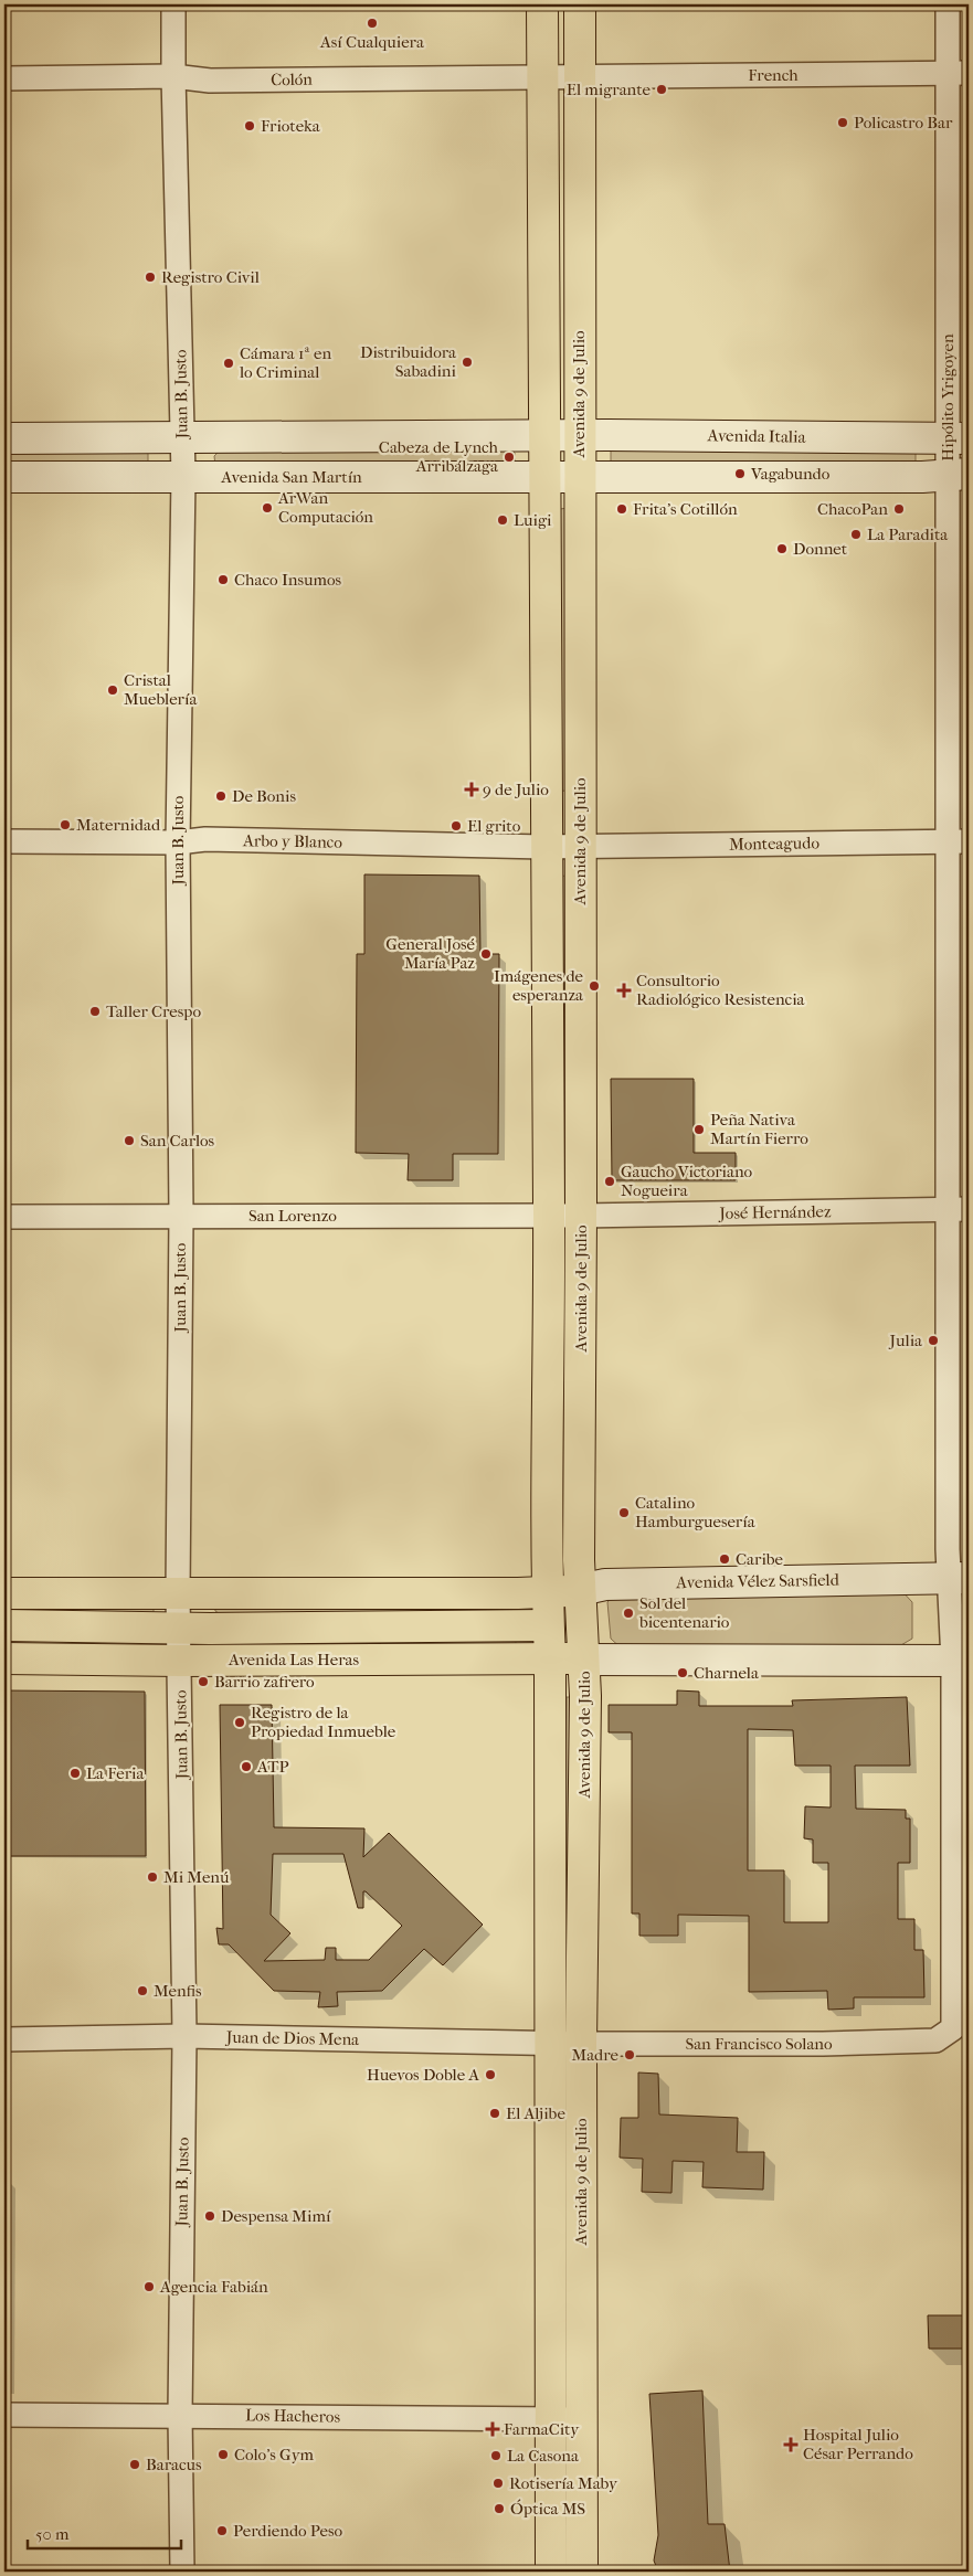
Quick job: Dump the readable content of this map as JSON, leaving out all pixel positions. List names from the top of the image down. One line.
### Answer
{"streets":{"main road":["Avenida 9 de Julio","Avenida Italia","Avenida San Martín","Avenida Vélez Sarsfield","Avenida Las Heras"],"street":["French","Colón","Juan B. Justo","Hipólito Yrigoyen","Arbo y Blanco","Monteagudo","José Hernández","San Lorenzo","Juan de Dios Mena","San Francisco Solano","Los Hacheros"]},"crossings":[["French","Colón"],["French","Avenida 9 de Julio"],["French","Hipólito Yrigoyen"],["Colón","Juan B. Justo"],["Colón","Avenida 9 de Julio"],["Juan B. Justo","Avenida San Martín"],["Juan B. Justo","Arbo y Blanco"],["Juan B. Justo","San Lorenzo"],["Juan B. Justo","Avenida Las Heras"],["Juan B. Justo","Juan de Dios Mena"],["Juan B. Justo","Los Hacheros"],["Avenida 9 de Julio","Avenida Italia"],["Avenida 9 de Julio","Avenida San Martín"],["Avenida 9 de Julio","Arbo y Blanco"],["Avenida 9 de Julio","Monteagudo"],["Avenida 9 de Julio","José Hernández"],["Avenida 9 de Julio","San Lorenzo"],["Avenida 9 de Julio","Avenida Vélez Sarsfield"],["Avenida 9 de Julio","Avenida Las Heras"],["Avenida 9 de Julio","Juan de Dios Mena"],["Avenida 9 de Julio","San Francisco Solano"],["Avenida 9 de Julio","Los Hacheros"],["Hipólito Yrigoyen","Avenida Italia"],["Hipólito Yrigoyen","Monteagudo"],["Hipólito Yrigoyen","José Hernández"],["Hipólito Yrigoyen","Avenida Vélez Sarsfield"],["Hipólito Yrigoyen","San Francisco Solano"],["Arbo y Blanco","Monteagudo"],["José Hernández","San Lorenzo"],["Juan de Dios Mena","San Francisco Solano"]],"places":{"other":["Así Cualquiera","El migrante","Policastro Bar","Frioteka","Registro Civil","Distribuidora Sabadini","Cámara 1ª en lo Criminal","Cabeza de Lynch Arribálzaga","Vagabundo","ArWan Computación","Frita's Cotillón","ChacoPan","Luigi","La Paradita","Donnet","Chaco Insumos","Cristal Mueblería","De Bonis","Maternidad","El grito","General José María Paz","Imágenes de esperanza","Taller Crespo","Peña Nativa Martín Fierro","San Carlos","Gaucho Victoriano Nogueira","Julia","Catalino Hamburguesería","Caribe","Sol del bicentenario","Charnela","Barrio zafrero","Registro de la Propiedad Inmueble","ATP","La Feria","Mi Menú","Menfis","Madre","Huevos Doble A","El Aljibe","Despensa Mimí","Agencia Fabián","Colo's Gym","La Casona","Baracus","Rotisería Maby","Óptica MS","Perdiendo Peso"],"health":["9 de Julio","Consultorio Radiológico Resistencia","FarmaCity","Hospital Julio César Perrando"]},"scale_bar":"50 m"}
